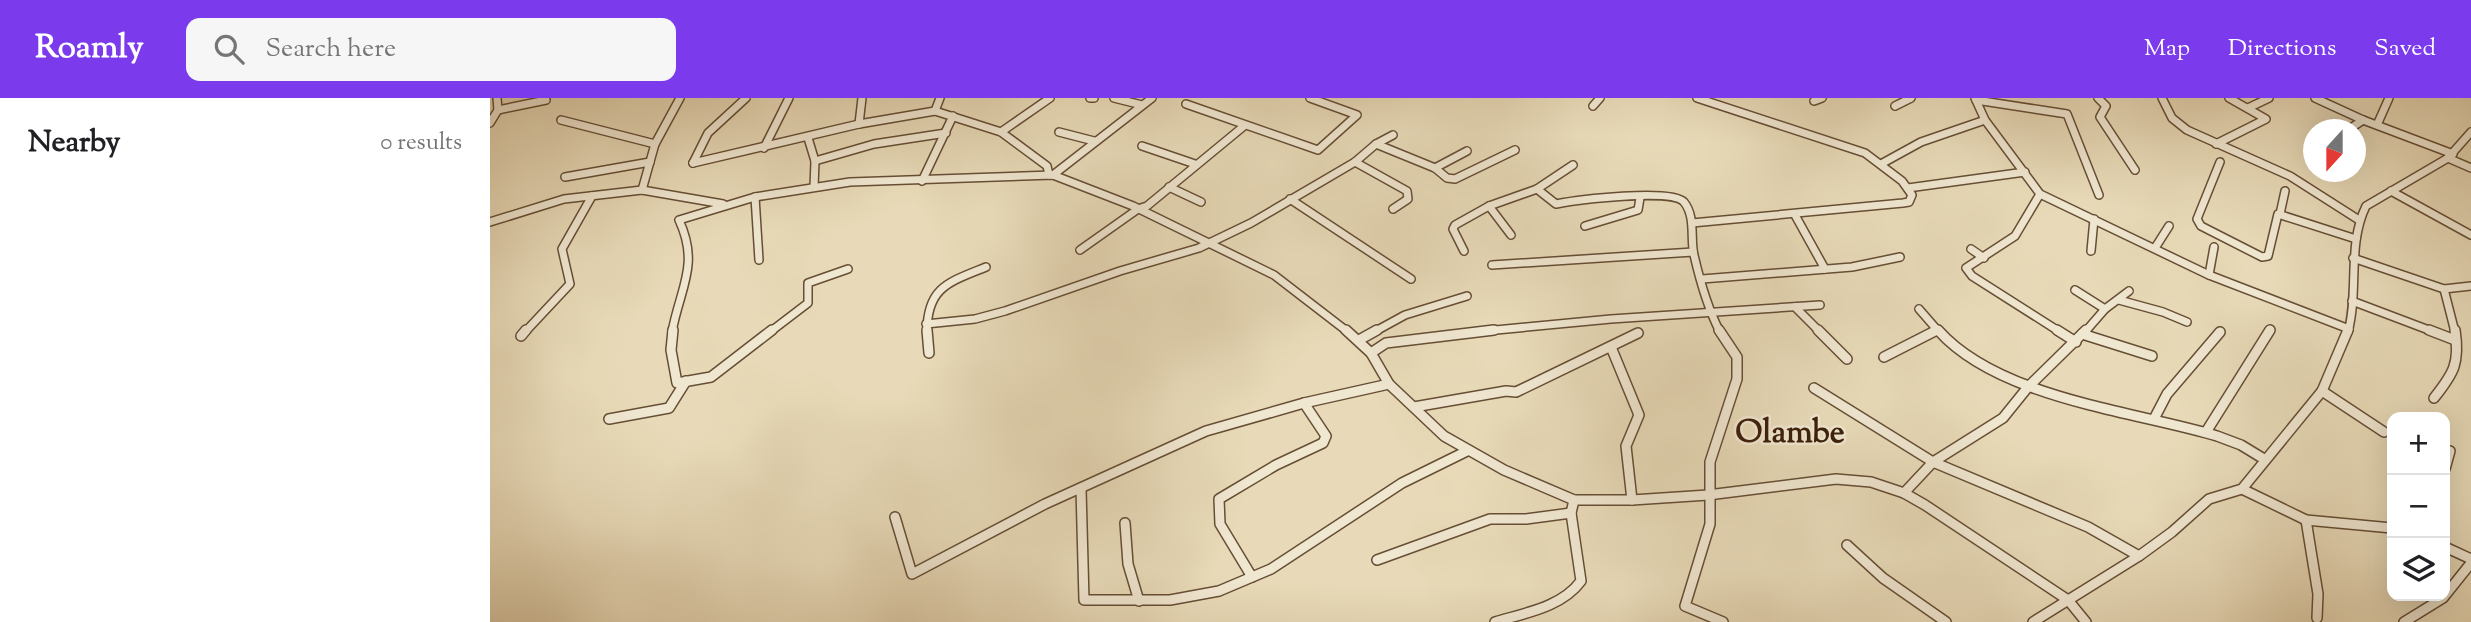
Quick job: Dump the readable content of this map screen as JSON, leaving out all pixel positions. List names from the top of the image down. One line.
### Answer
{"districts":["Olambe"],"north":"bottom","page":{"header":"Roamly","search":"Search here","nav":["Map","Directions","Saved"],"heading":["Nearby","0 results"],"map_buttons":["+","−"]}}
